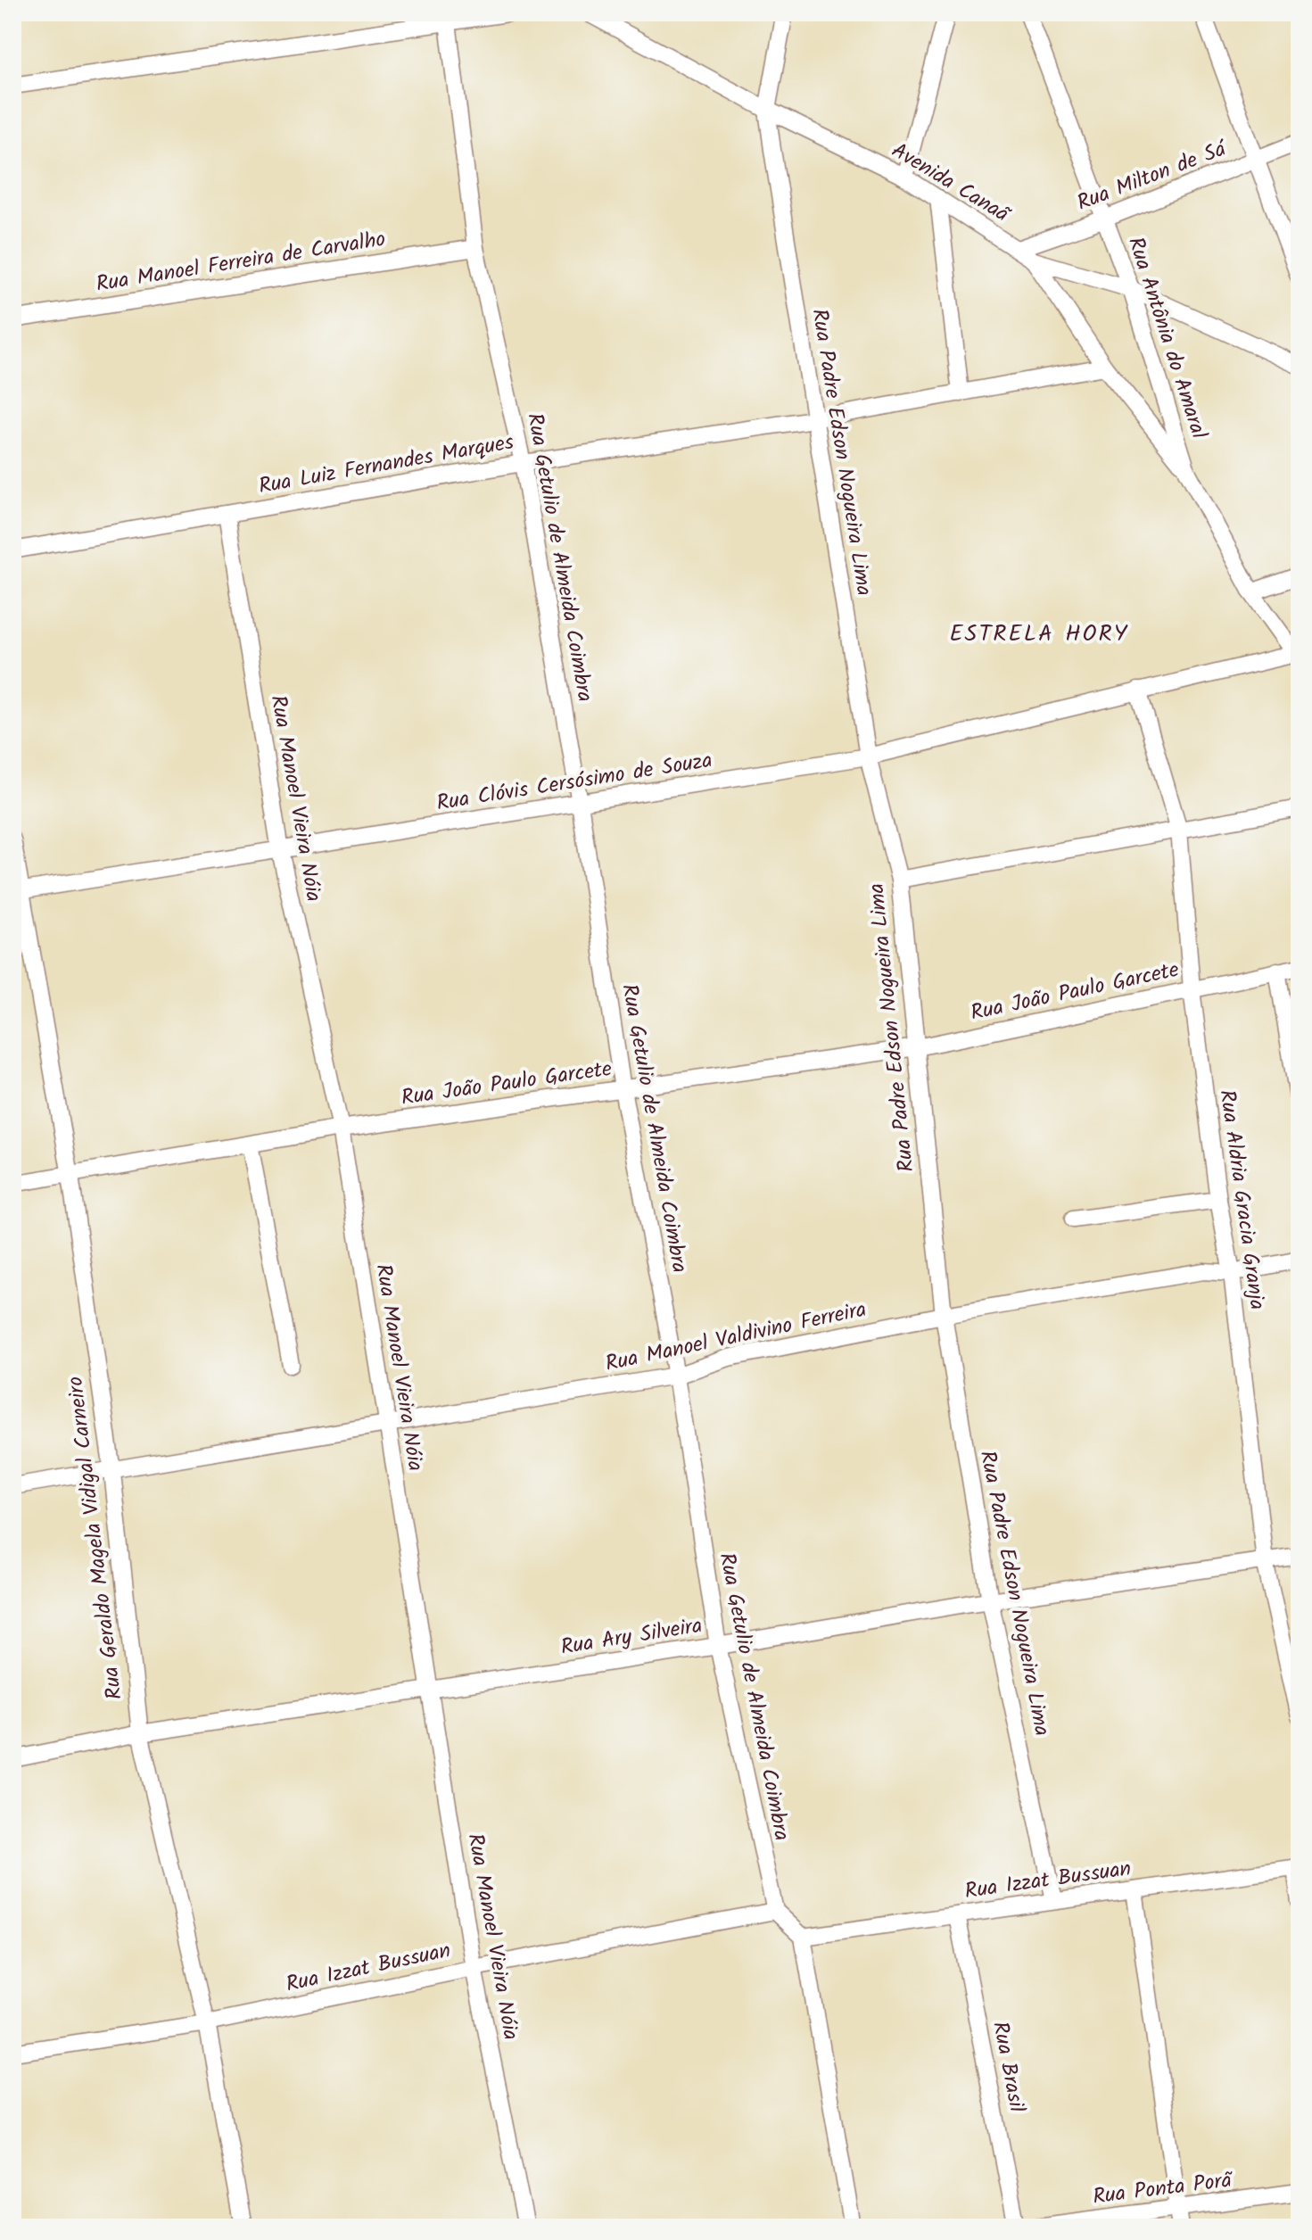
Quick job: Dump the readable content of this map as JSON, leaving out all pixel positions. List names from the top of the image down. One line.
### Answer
{"streets":{"street":["Rua Milton de Sá","Avenida Canaã","Rua Manoel Ferreira de Carvalho","Rua Antônia do Amaral","Rua Padre Edson Nogueira Lima","Rua Luiz Fernandes Marques","Rua Getulio de Almeida Coimbra","Rua Clóvis Cersósimo de Souza","Rua Manoel Vieira Nóia","Rua João Paulo Garcete","Rua Aldria Gracia Granja","Rua Manoel Valdivino Ferreira","Rua Geraldo Magela Vidigal Carneiro","Rua Ary Silveira","Rua Izzat Bussuan","Rua Brasil","Rua Ponta Porã"]},"crossings":[["Rua Milton de Sá","Avenida Canaã"],["Rua Milton de Sá","Rua Antônia do Amaral"],["Avenida Canaã","Rua Antônia do Amaral"],["Avenida Canaã","Rua Padre Edson Nogueira Lima"],["Rua Manoel Ferreira de Carvalho","Rua Getulio de Almeida Coimbra"],["Rua Antônia do Amaral","Rua Clóvis Cersósimo de Souza"],["Rua Padre Edson Nogueira Lima","Rua Luiz Fernandes Marques"],["Rua Padre Edson Nogueira Lima","Rua Clóvis Cersósimo de Souza"],["Rua Padre Edson Nogueira Lima","Rua João Paulo Garcete"],["Rua Padre Edson Nogueira Lima","Rua Manoel Valdivino Ferreira"],["Rua Padre Edson Nogueira Lima","Rua Ary Silveira"],["Rua Padre Edson Nogueira Lima","Rua Izzat Bussuan"],["Rua Luiz Fernandes Marques","Rua Getulio de Almeida Coimbra"],["Rua Luiz Fernandes Marques","Rua Manoel Vieira Nóia"],["Rua Getulio de Almeida Coimbra","Rua Clóvis Cersósimo de Souza"],["Rua Getulio de Almeida Coimbra","Rua João Paulo Garcete"],["Rua Getulio de Almeida Coimbra","Rua Manoel Valdivino Ferreira"],["Rua Getulio de Almeida Coimbra","Rua Ary Silveira"],["Rua Getulio de Almeida Coimbra","Rua Izzat Bussuan"],["Rua Clóvis Cersósimo de Souza","Rua Manoel Vieira Nóia"],["Rua Clóvis Cersósimo de Souza","Rua Aldria Gracia Granja"],["Rua Clóvis Cersósimo de Souza","Rua Geraldo Magela Vidigal Carneiro"],["Rua Manoel Vieira Nóia","Rua João Paulo Garcete"],["Rua Manoel Vieira Nóia","Rua Manoel Valdivino Ferreira"],["Rua Manoel Vieira Nóia","Rua Ary Silveira"],["Rua Manoel Vieira Nóia","Rua Izzat Bussuan"],["Rua João Paulo Garcete","Rua Aldria Gracia Granja"],["Rua João Paulo Garcete","Rua Geraldo Magela Vidigal Carneiro"],["Rua Aldria Gracia Granja","Rua Manoel Valdivino Ferreira"],["Rua Aldria Gracia Granja","Rua Ary Silveira"],["Rua Manoel Valdivino Ferreira","Rua Geraldo Magela Vidigal Carneiro"],["Rua Geraldo Magela Vidigal Carneiro","Rua Ary Silveira"],["Rua Geraldo Magela Vidigal Carneiro","Rua Izzat Bussuan"],["Rua Izzat Bussuan","Rua Brasil"]],"districts":["ESTRELA HORY"]}
